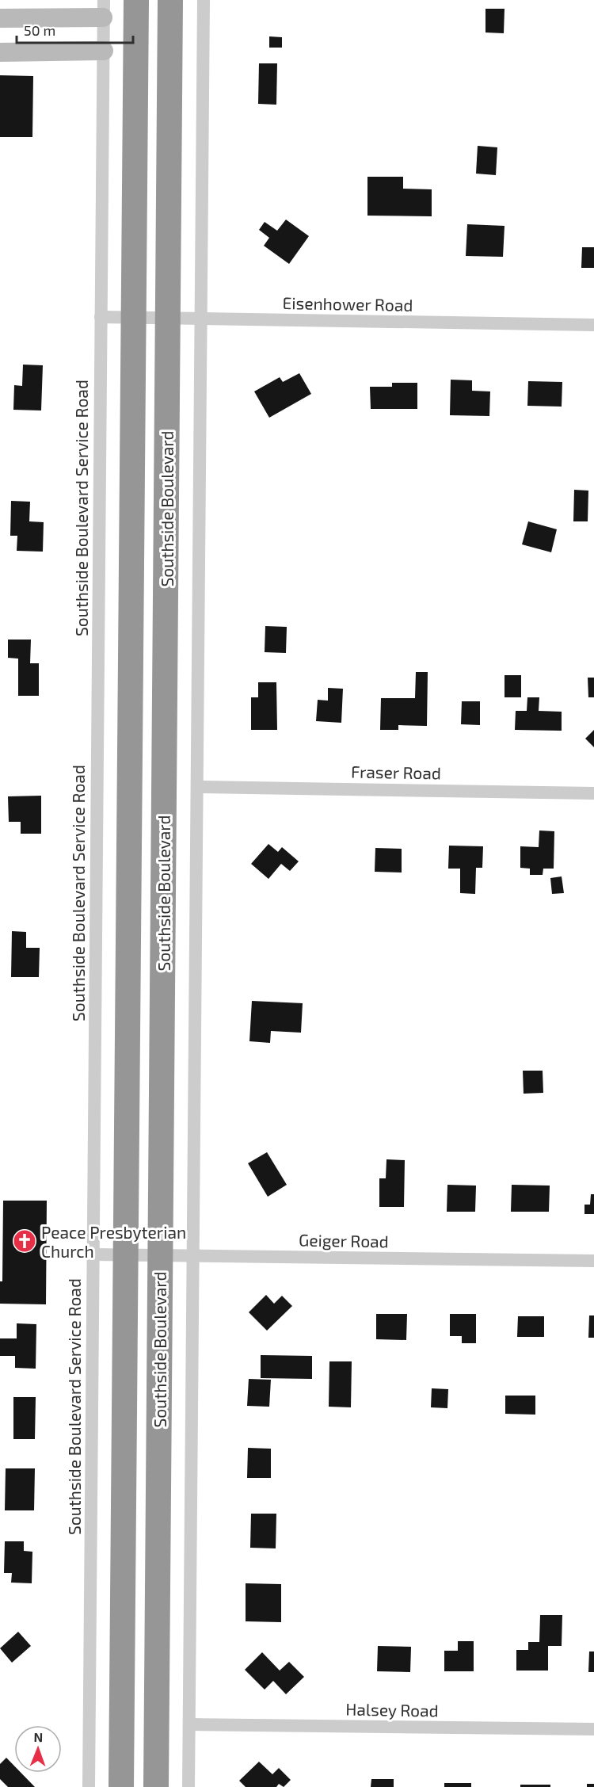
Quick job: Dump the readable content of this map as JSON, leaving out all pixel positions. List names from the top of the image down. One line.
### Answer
{"streets":{"highway":["Southside Boulevard"],"street":["Eisenhower Road","Southside Boulevard Service Road","Fraser Road","Geiger Road","Halsey Road"]},"crossings":[["Eisenhower Road","Southside Boulevard Service Road"],["Eisenhower Road","Southside Boulevard"],["Southside Boulevard Service Road","Geiger Road"],["Southside Boulevard","Geiger Road"]],"places":{"church":["Peace Presbyterian Church"]},"scale_bar":"50 m","north":"top"}
